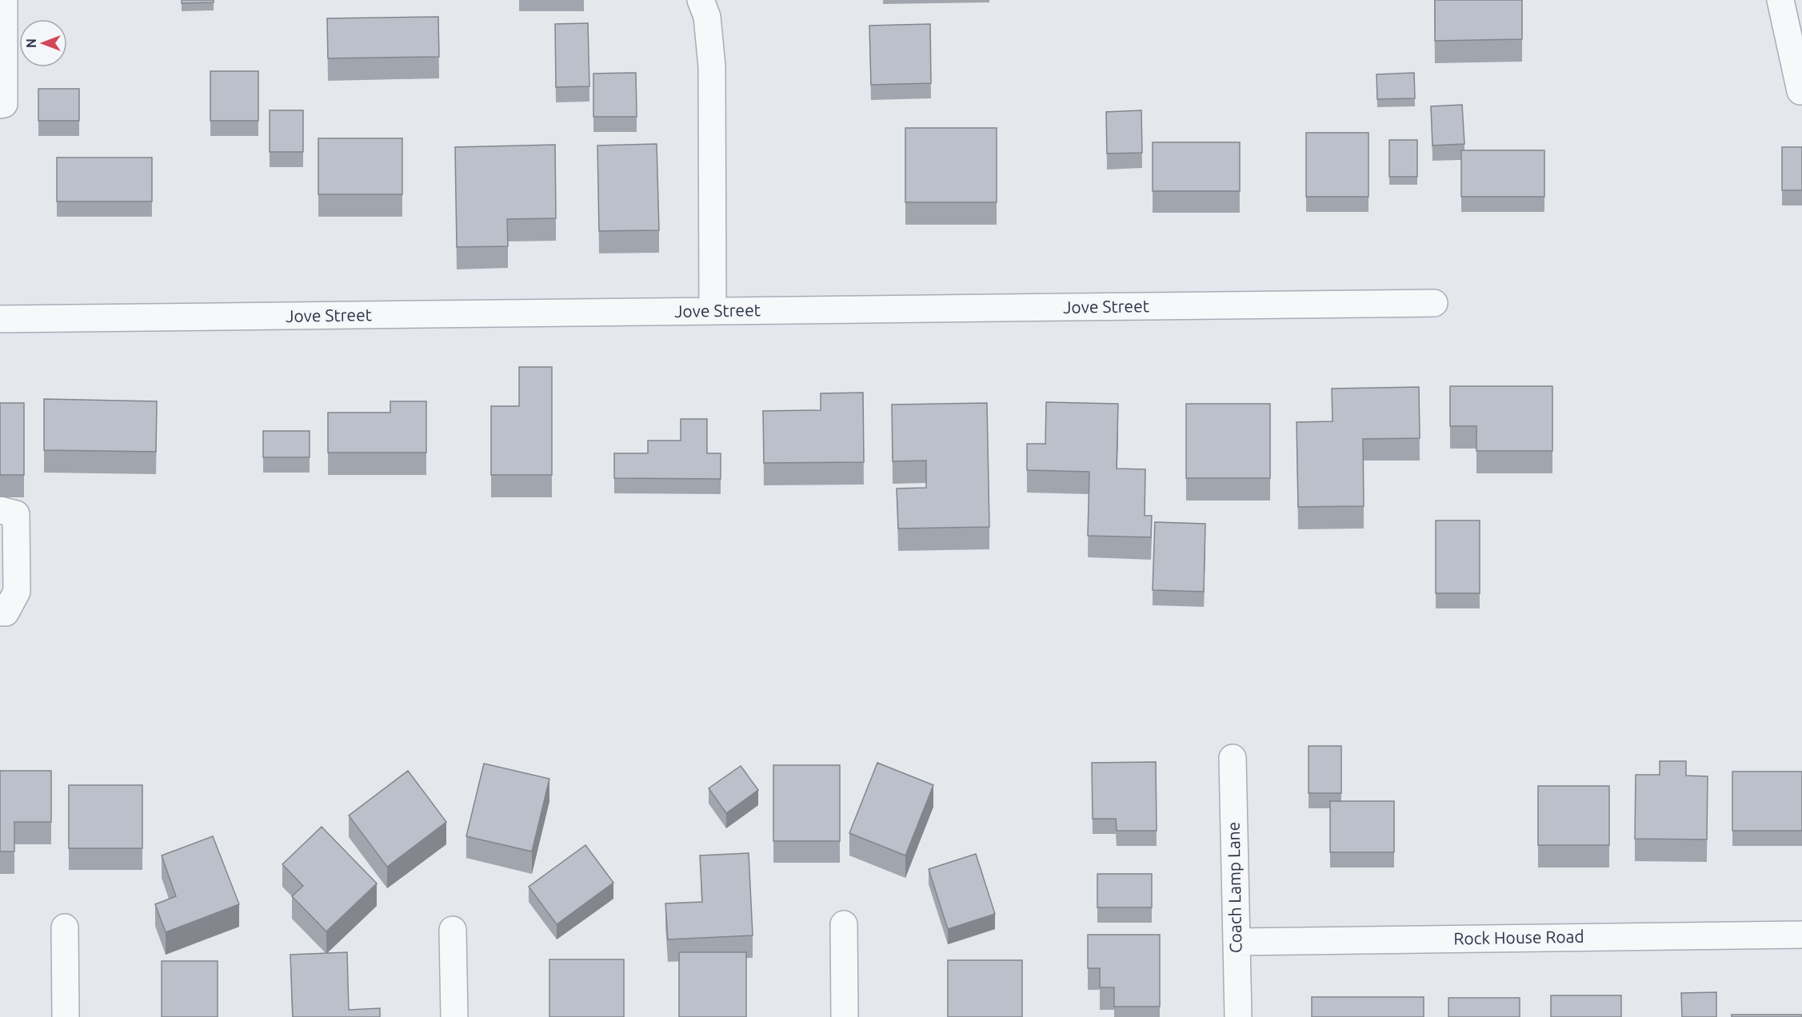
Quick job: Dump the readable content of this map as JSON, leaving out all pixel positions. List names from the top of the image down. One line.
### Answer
{"streets":{"street":["Jove Street","Coach Lamp Lane","Rock House Road"]},"crossings":[["Coach Lamp Lane","Rock House Road"]],"north":"left"}
